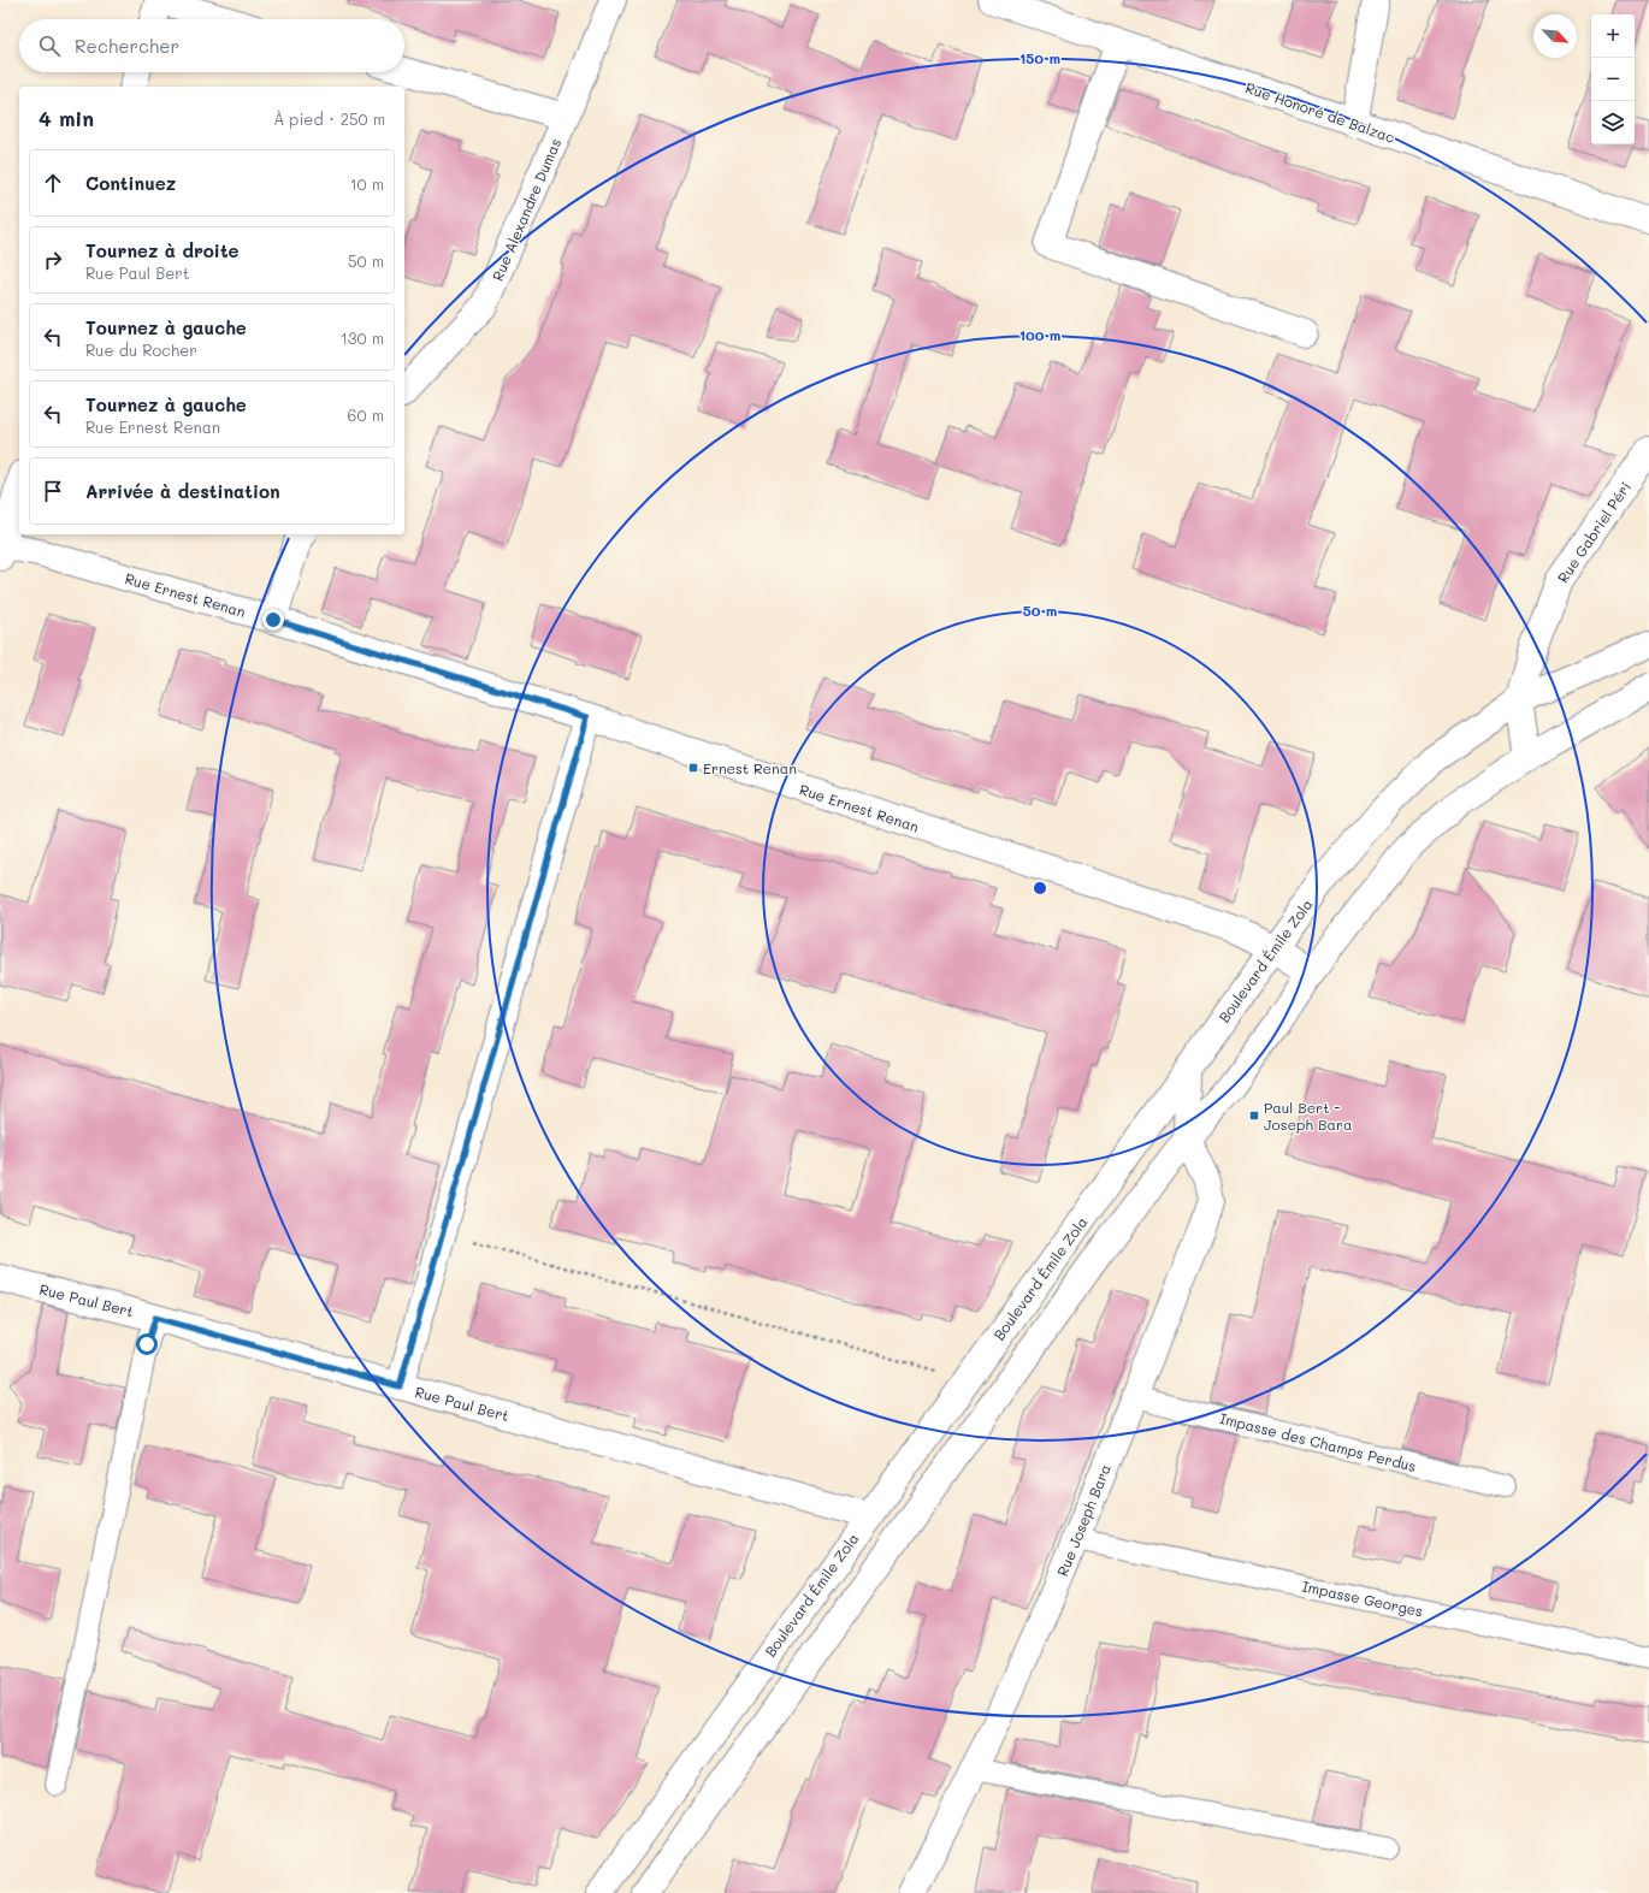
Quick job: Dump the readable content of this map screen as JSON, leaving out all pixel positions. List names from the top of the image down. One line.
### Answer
{"streets":{"street":["Rue Honoré de Balzac","Rue Alexandre Dumas","Rue Gabriel Péri","Rue Ernest Renan","Boulevard Émile Zola","Rue Paul Bert","Rue Joseph Bara"],"lane":["Impasse des Champs Perdus","Impasse Georges"]},"crossings":[["Rue Gabriel Péri","Boulevard Émile Zola"],["Rue Ernest Renan","Boulevard Émile Zola"],["Boulevard Émile Zola","Rue Paul Bert"],["Impasse des Champs Perdus","Rue Joseph Bara"],["Rue Joseph Bara","Impasse Georges"]],"places":{"transit":["Ernest Renan","Paul Bert - Joseph Bara"]},"north":"bottom right","page":{"map_buttons":["+","−"],"search":"Rechercher","heading":["4 min","À pied · 250 m"],"list":[["Continuez","10 m"],["Tournez à droite","Rue Paul Bert","50 m"],["Tournez à gauche","Rue du Rocher","130 m"],["Tournez à gauche","Rue Ernest Renan","60 m"],"Arrivée à destination"]},"rings":["150 m","100 m","50 m"]}
